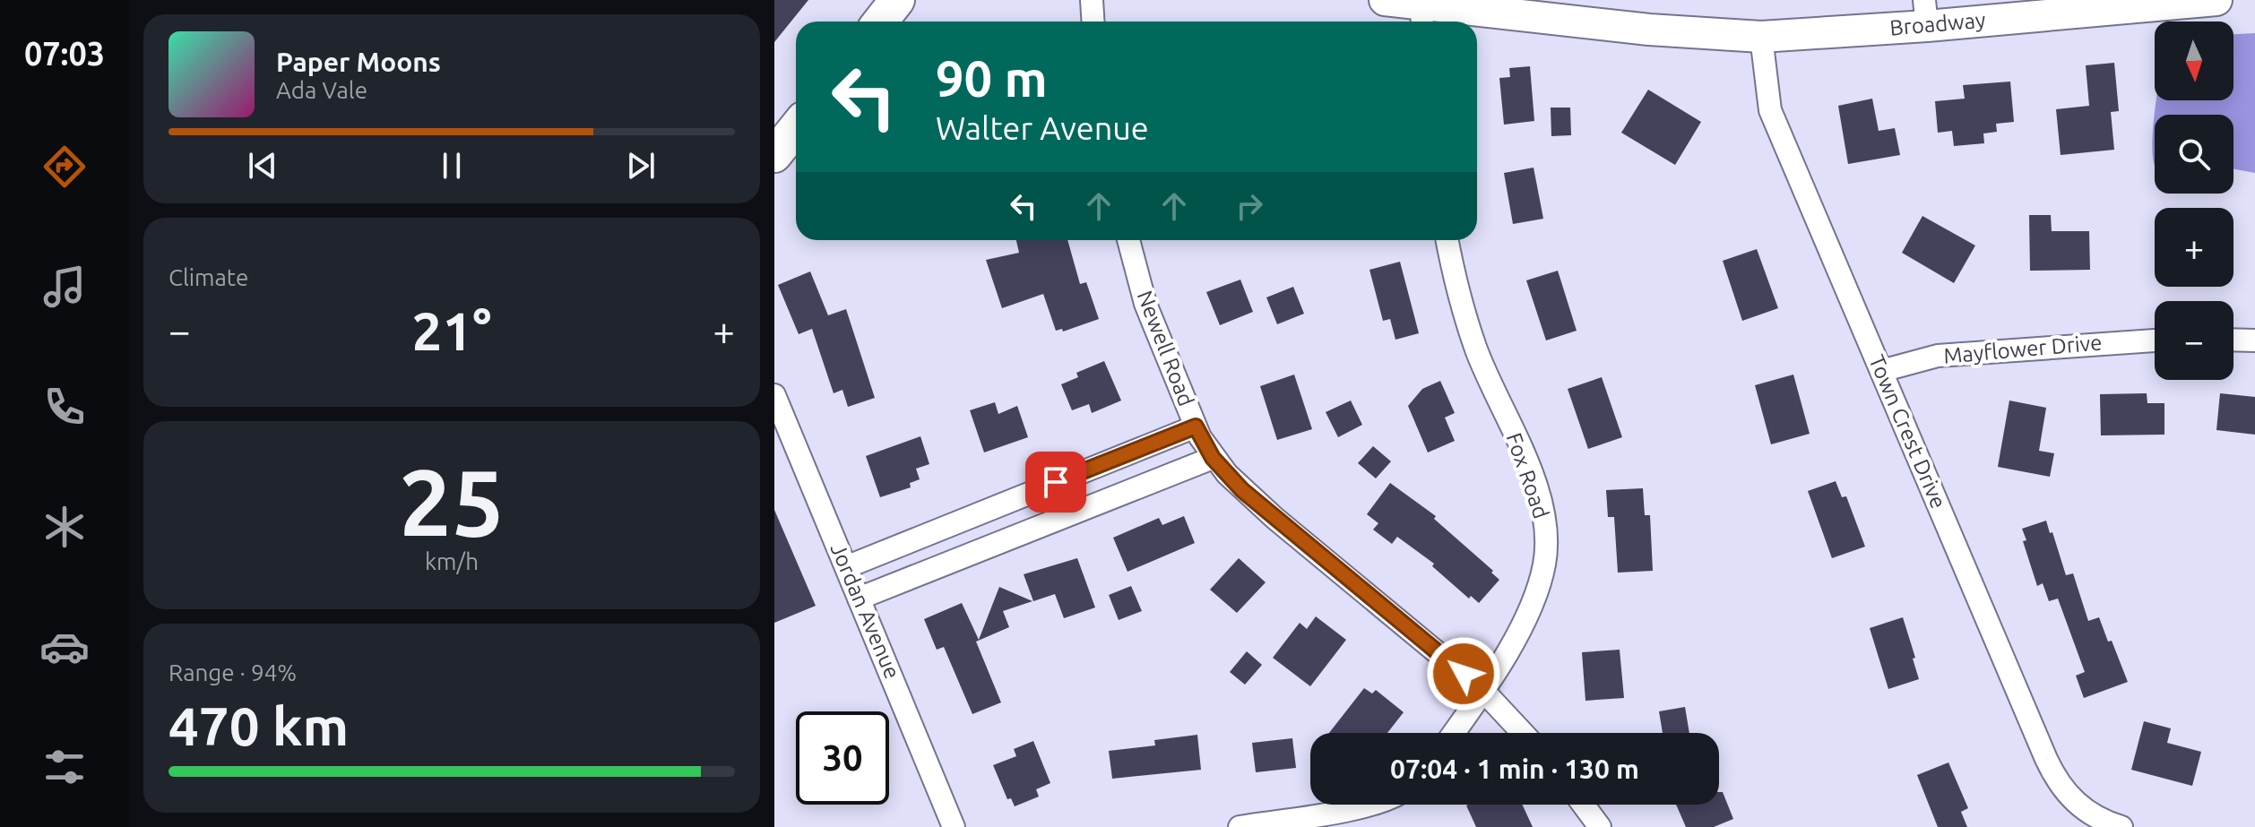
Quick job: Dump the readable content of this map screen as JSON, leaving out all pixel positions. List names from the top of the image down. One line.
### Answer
{"streets":{"main road":["Broadway"],"street":["Newell Road","Mayflower Drive","Town Crest Drive","Fox Road","Jordan Avenue"]},"crossings":[["Broadway","Town Crest Drive"],["Newell Road","Fox Road"],["Mayflower Drive","Town Crest Drive"]],"north":"bottom","page":{"tabs":"07:03","map_buttons":["+","−"],"turn":["90 m","Walter Avenue"],"song":["Paper Moons","Ada Vale"],"tile":["Climate",["25","km/h"],["Range · 94%","470 km"]],"heat":["−","21°","+"],"limit":"30","trip":"07:04 · 1 min · 130 m"}}
